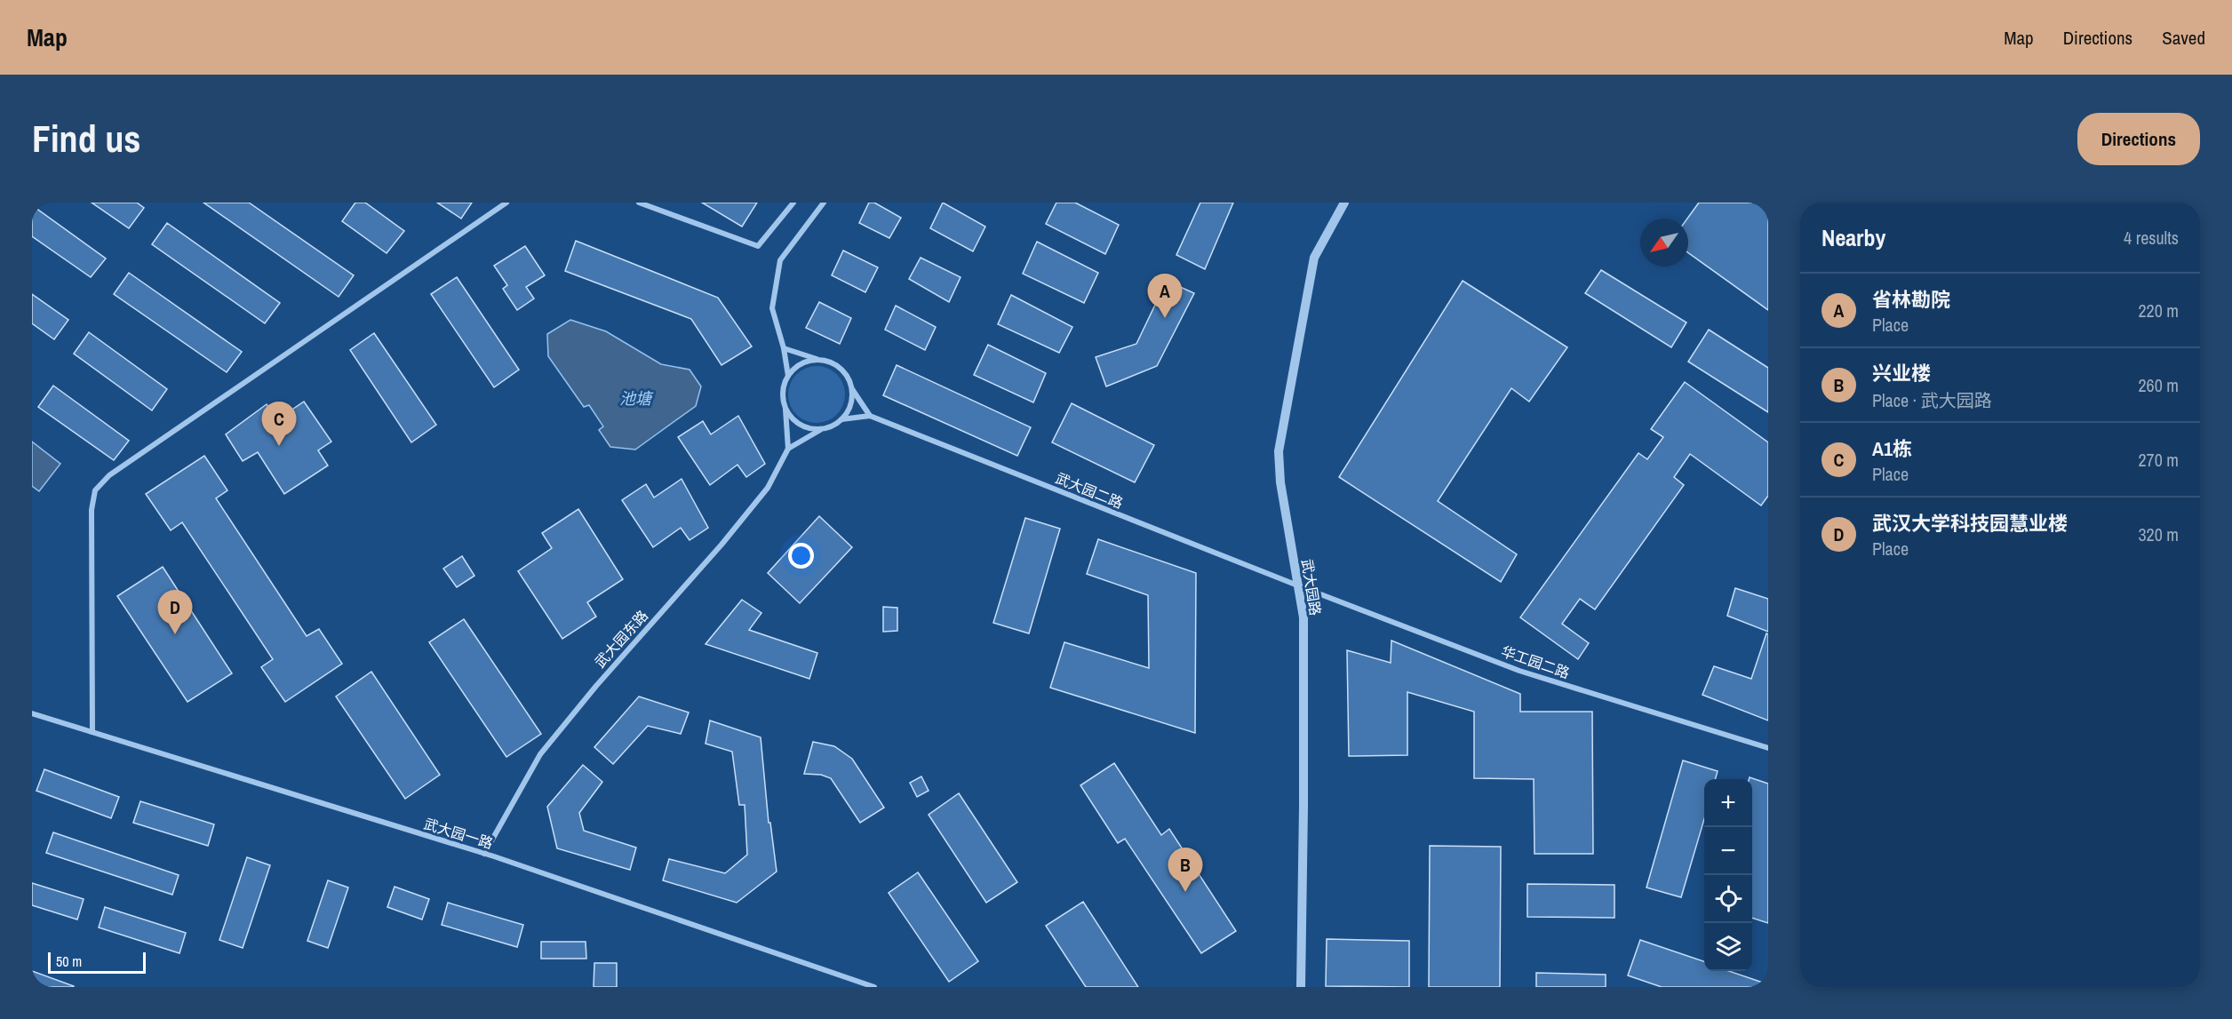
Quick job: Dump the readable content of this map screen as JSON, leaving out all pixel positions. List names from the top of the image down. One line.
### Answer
{"streets":{"street":["武大园二路","武大园路","武大园东路","华工园二路","武大园一路"]},"crossings":[["武大园二路","武大园路"],["武大园二路","华工园二路"],["武大园路","华工园二路"],["武大园东路","武大园一路"]],"water":["池塘"],"scale_bar":"50 m","north":"bottom left","page":{"header":"Map","nav":["Map","Directions","Saved"],"buttons":"Directions","title":"Find us","heading":["Nearby","4 results"],"list":[{"mark":"A","name":"省林勘院","note":"Place","value":"220 m"},{"mark":"B","name":"兴业楼","note":"Place · 武大园路","value":"260 m"},{"mark":"C","name":"A1栋","note":"Place","value":"270 m"},{"mark":"D","name":"武汉大学科技园慧业楼","note":"Place","value":"320 m"}],"pins":["A","C","D","B"],"map_buttons":["+","−"],"scale":"50 m"}}
